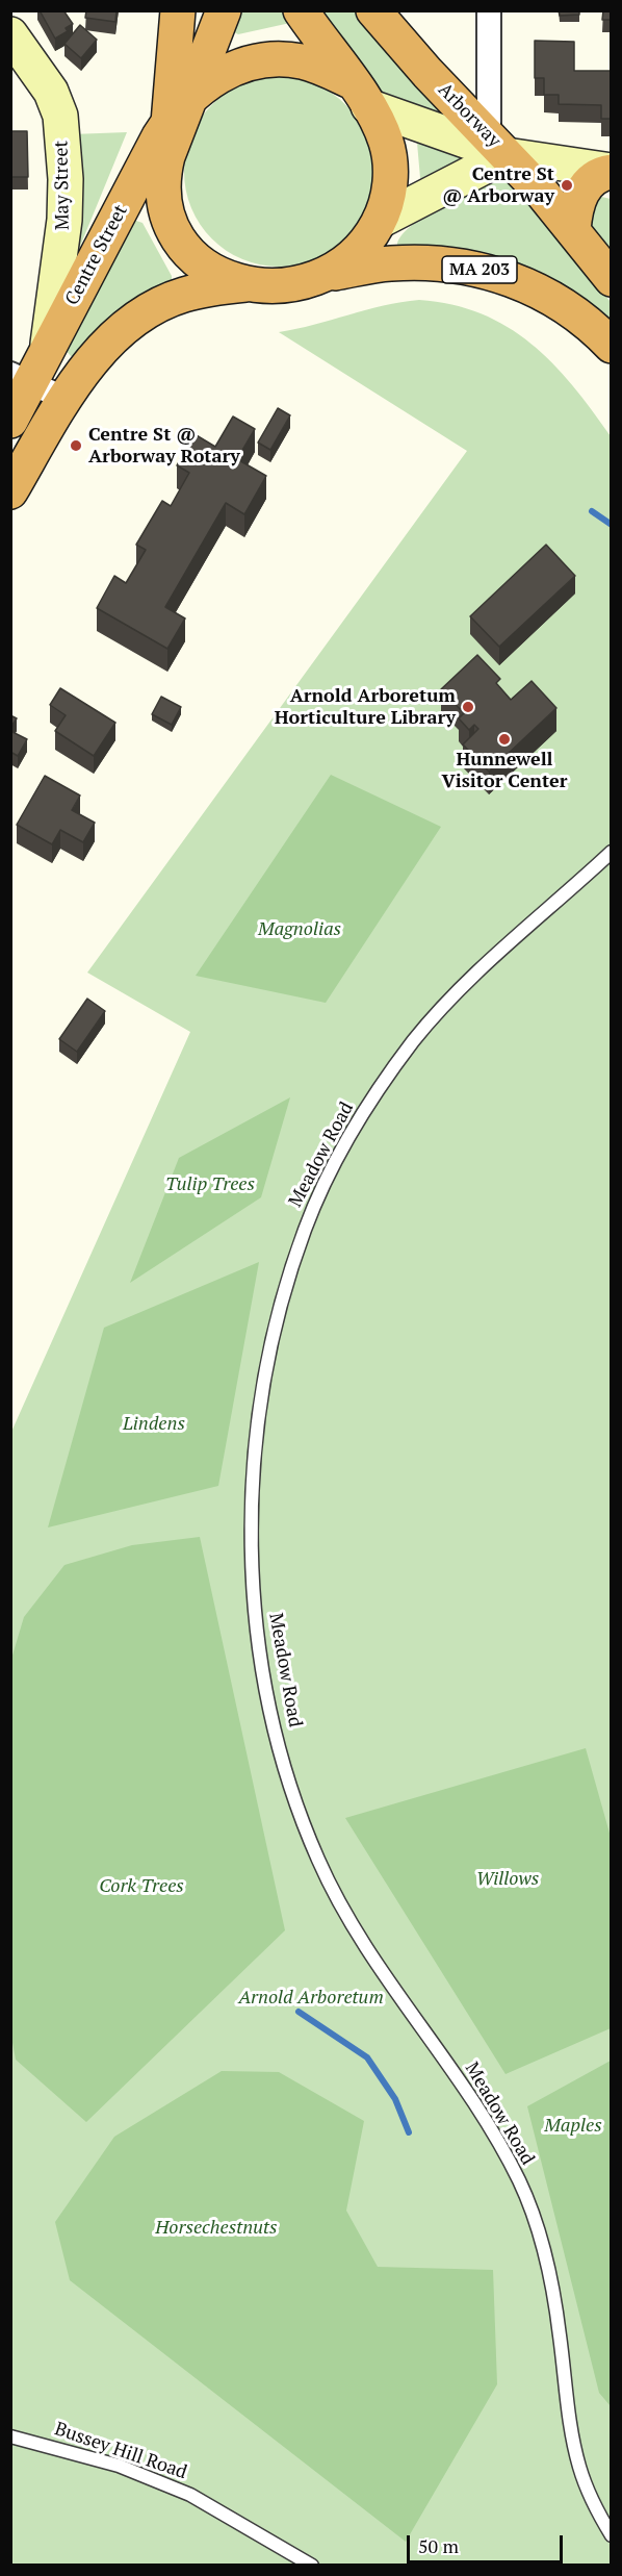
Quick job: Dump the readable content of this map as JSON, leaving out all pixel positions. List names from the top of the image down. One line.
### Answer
{"streets":{"highway":["Arborway","Centre Street","MA 203"],"main road":["May Street"],"lane":["Meadow Road","Bussey Hill Road"]},"crossings":[["Arborway","Centre Street"],["May Street","Centre Street"]],"parks":["Magnolias","Tulip Trees","Lindens","Willows","Cork Trees","Arnold Arboretum","Maples","Horsechestnuts"],"places":["Centre St @ Arborway","Centre St @ Arborway Rotary","Arnold Arboretum Horticulture Library","Hunnewell Visitor Center"],"scale_bar":"50 m"}
